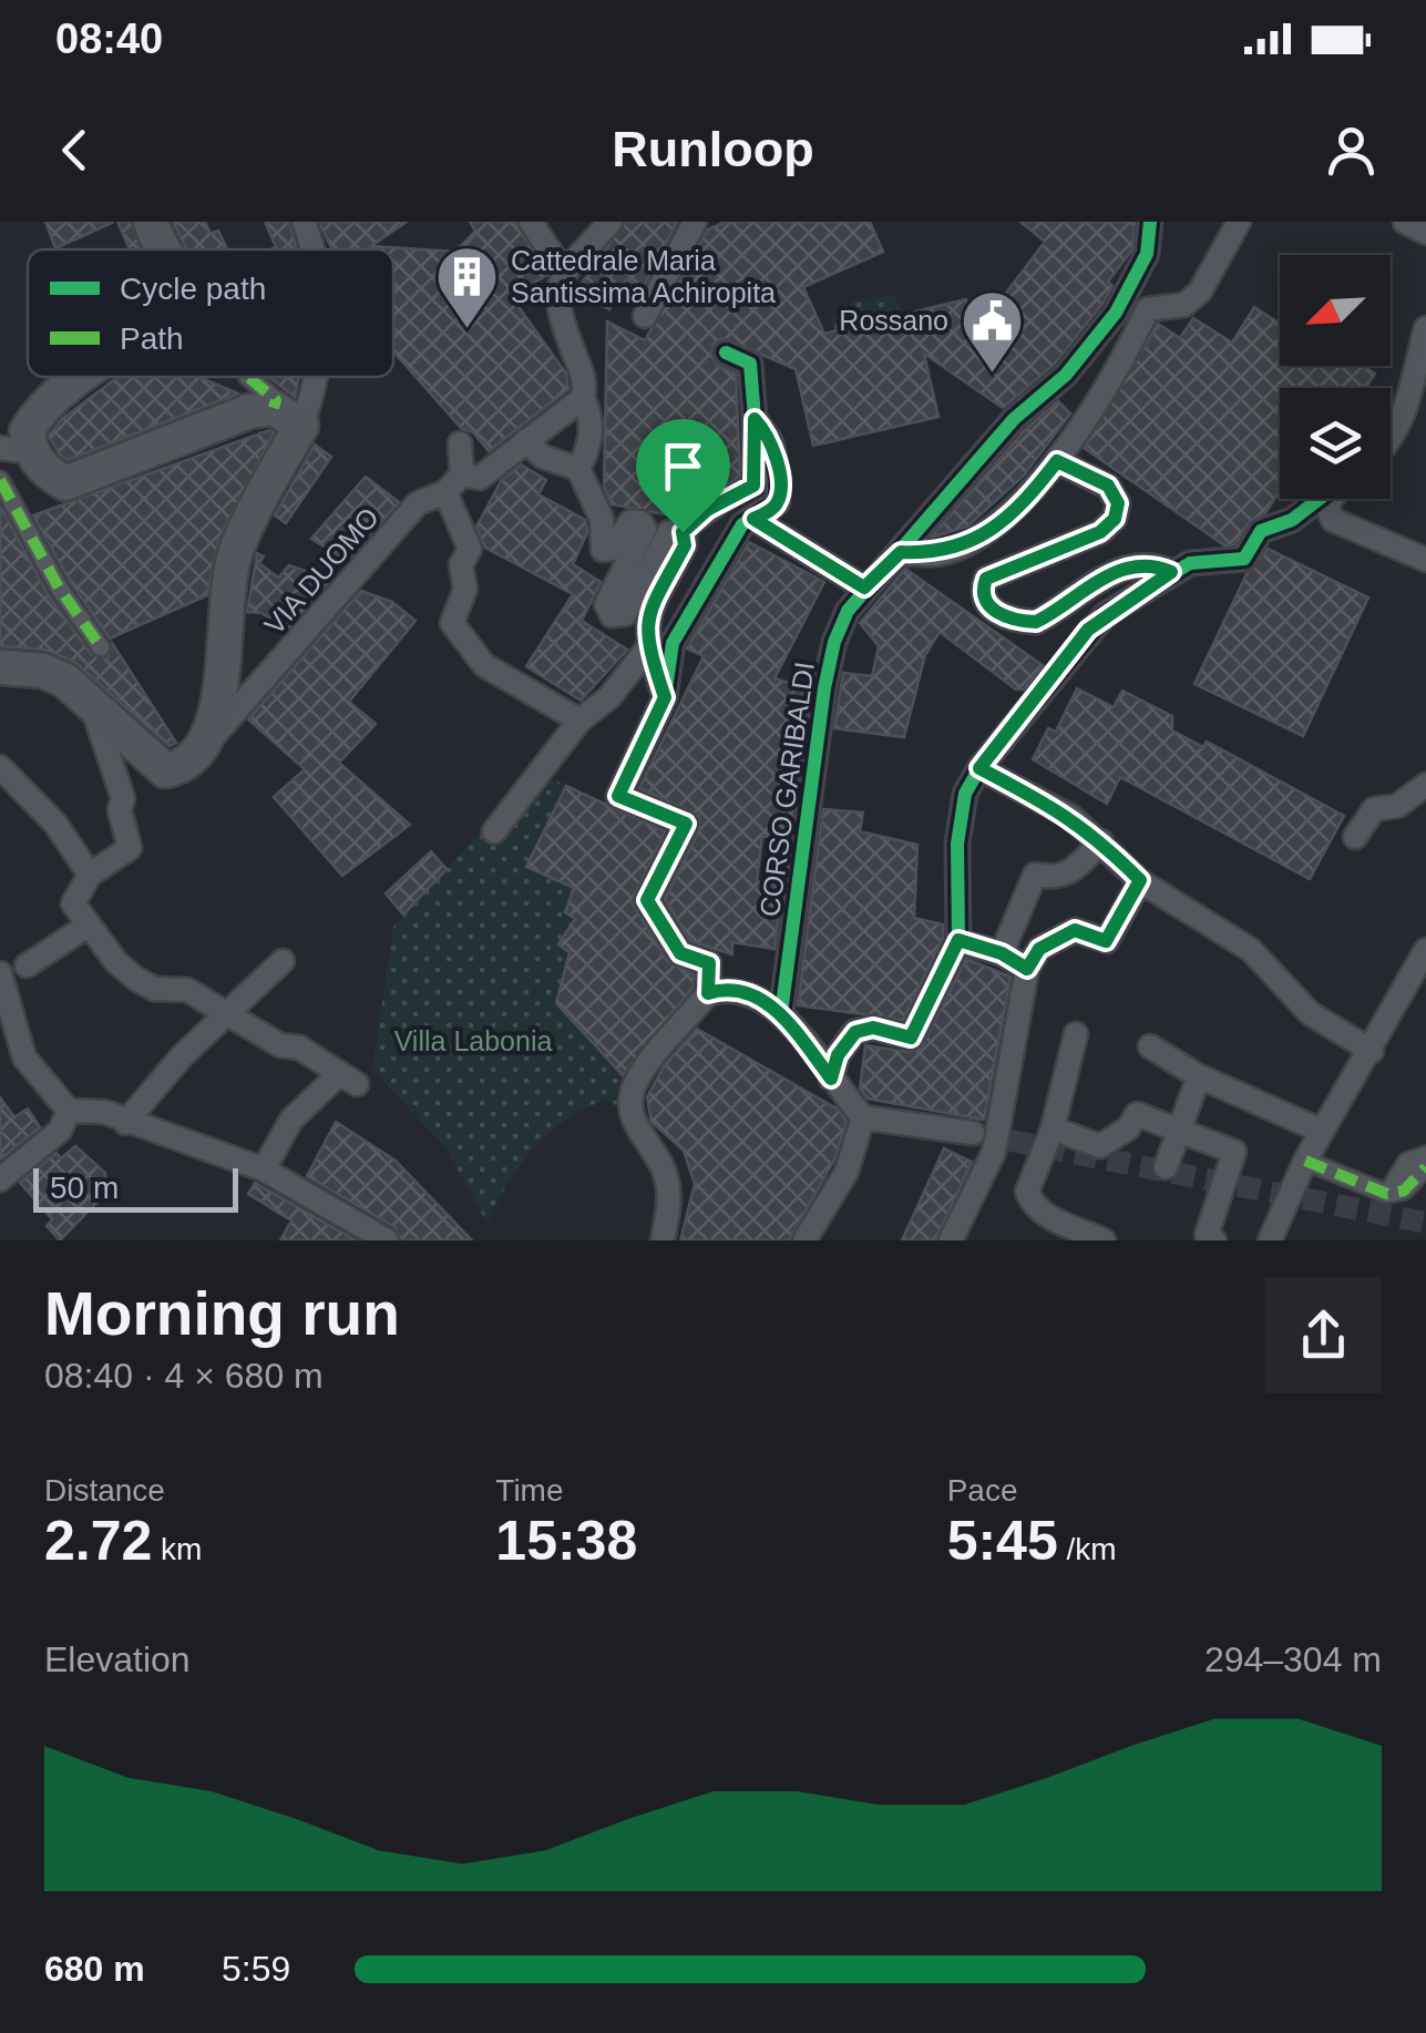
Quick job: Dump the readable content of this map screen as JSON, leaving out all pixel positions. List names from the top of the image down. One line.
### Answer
{"streets":{"street":["VIA DUOMO","CORSO GARIBALDI"]},"parks":["Villa Labonia"],"places":{"building":["Cattedrale Maria Santissima Achiropita"],"public building":["Rossano"]},"legend":["Cycle path","Path"],"scale_bar":"50 m","north":"bottom left","page":{"status":"08:40","header":"Runloop","scale":"50 m","heading":["Morning run","08:40 · 4 × 680 m"],"stats":[["Distance","2.72 km"],["Time","15:38"],["Pace","5:45 /km"]],"chart":["Elevation","294–304 m"],"list":[{"name":"680 m","note":"5:59"}]}}
